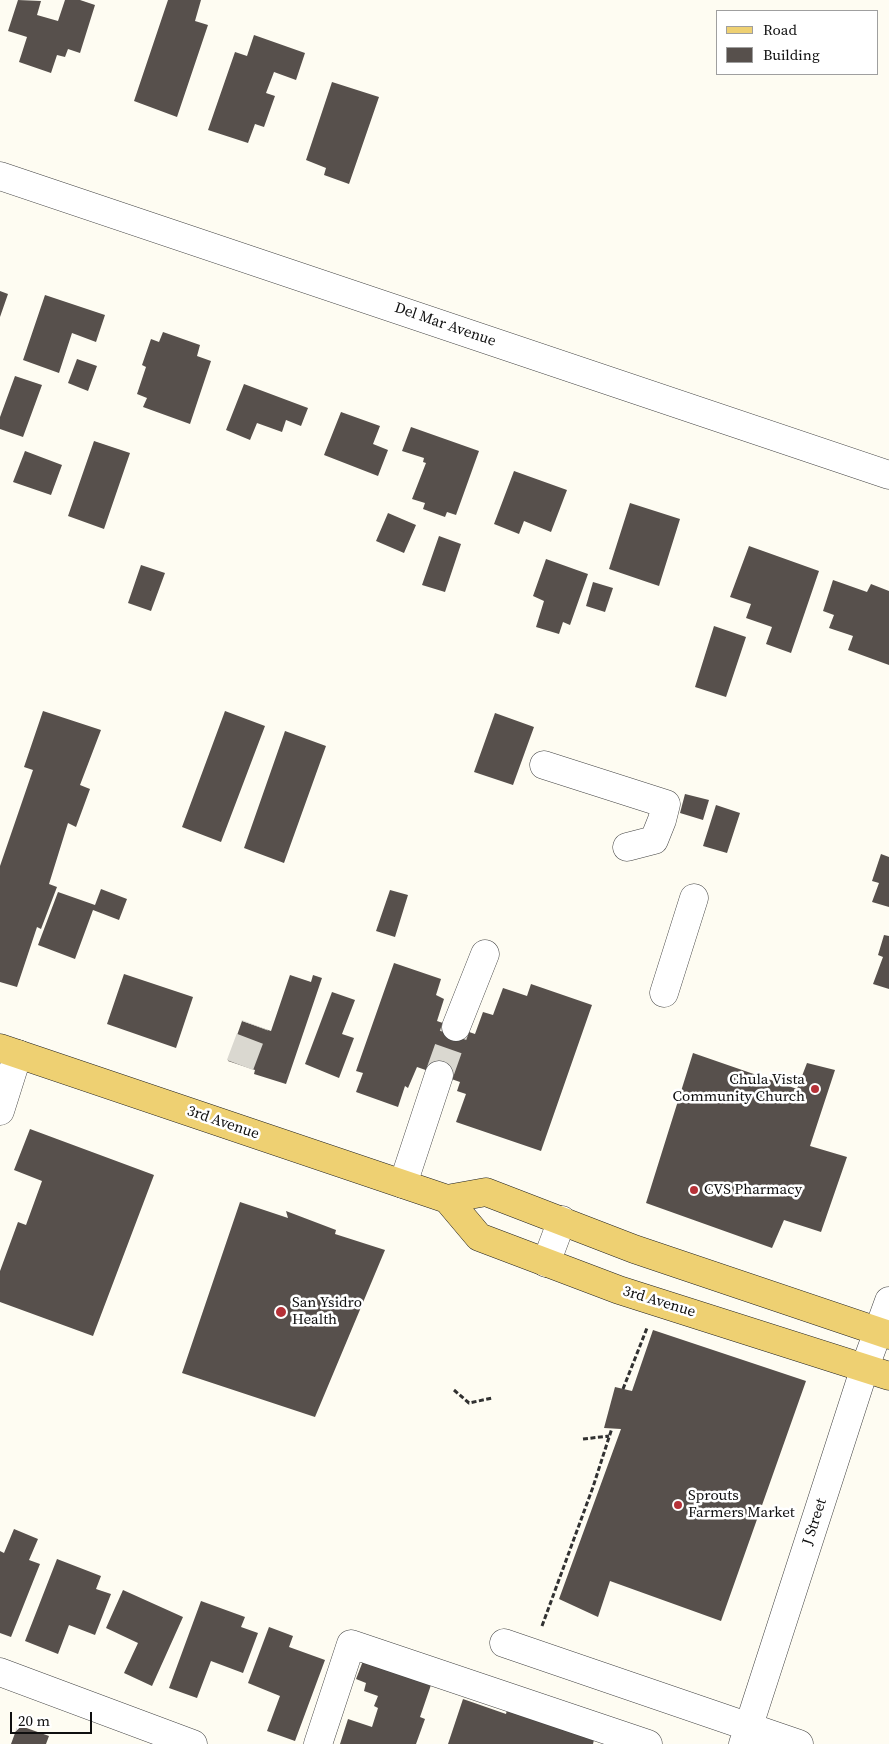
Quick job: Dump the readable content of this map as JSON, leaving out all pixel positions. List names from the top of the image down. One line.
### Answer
{"streets":{"main road":["3rd Avenue"],"street":["Del Mar Avenue","J Street"]},"crossings":[["3rd Avenue","J Street"]],"places":["Chula Vista Community Church","CVS Pharmacy","San Ysidro Health","Sprouts Farmers Market"],"legend":["Road","Building"],"scale_bar":"20 m"}
